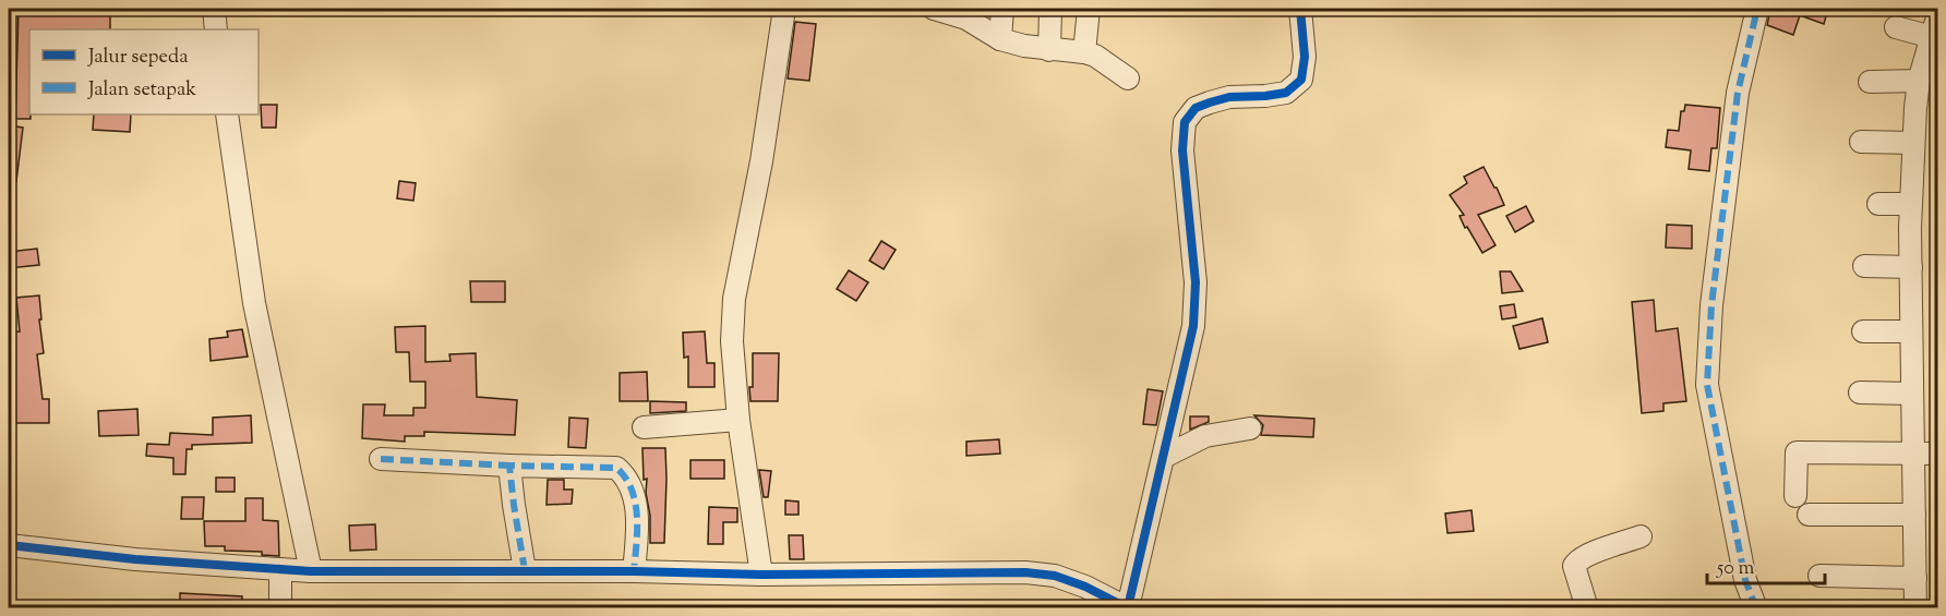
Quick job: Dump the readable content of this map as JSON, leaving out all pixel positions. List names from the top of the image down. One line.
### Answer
{"legend":["Jalur sepeda","Jalan setapak"],"scale_bar":"50 m"}
